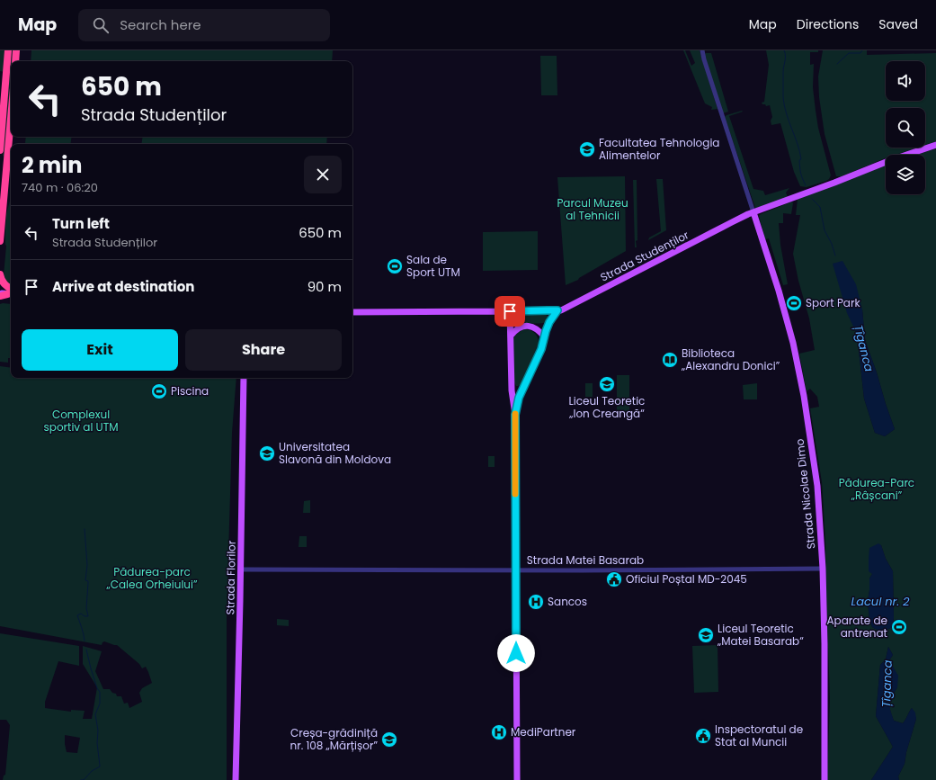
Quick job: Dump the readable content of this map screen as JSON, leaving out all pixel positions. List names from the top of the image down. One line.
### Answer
{"streets":{"main road":["Strada Studenților","Strada Nicolae Dimo","Strada Florilor"],"street":["Strada Matei Basarab"]},"crossings":[["Strada Studenților","Strada Nicolae Dimo"],["Strada Nicolae Dimo","Strada Matei Basarab"],["Strada Matei Basarab","Strada Florilor"]],"water":["Țîganca","Lacul nr. 2"],"parks":["Parcul Muzeu al Tehnicii","Complexul sportiv al UTM","Pădurea-Parc „Râșcani”","Pădurea-parc „Calea Orheiului”"],"places":{"school or university":["Facultatea Tehnologia Alimentelor","Liceul Teoretic „Ion Creangă“","Universitatea Slavonă din Moldova","Liceul Teoretic „Matei Basarab“","Creșa-grădiniță nr. 108 „Mărțișor”"],"sports":["Sala de Sport UTM","Sport Park","Piscina","Aparate de antrenat"],"library":["Biblioteca „Alexandru Donici”"],"public building":["Oficiul Poștal MD-2045","Inspectoratul de Stat al Muncii"],"hospital":["Sancos","MediPartner"]},"page":{"header":"Map","search":"Search here","nav":["Map","Directions","Saved"],"turn":["650 m","Strada Studenților"],"heading":["2 min","740 m · 06:20"],"list":[{"name":"Turn left","note":"Strada Studenților","value":"650 m"},{"name":"Arrive at destination","value":"90 m"}],"buttons":["Exit","Share"]}}
